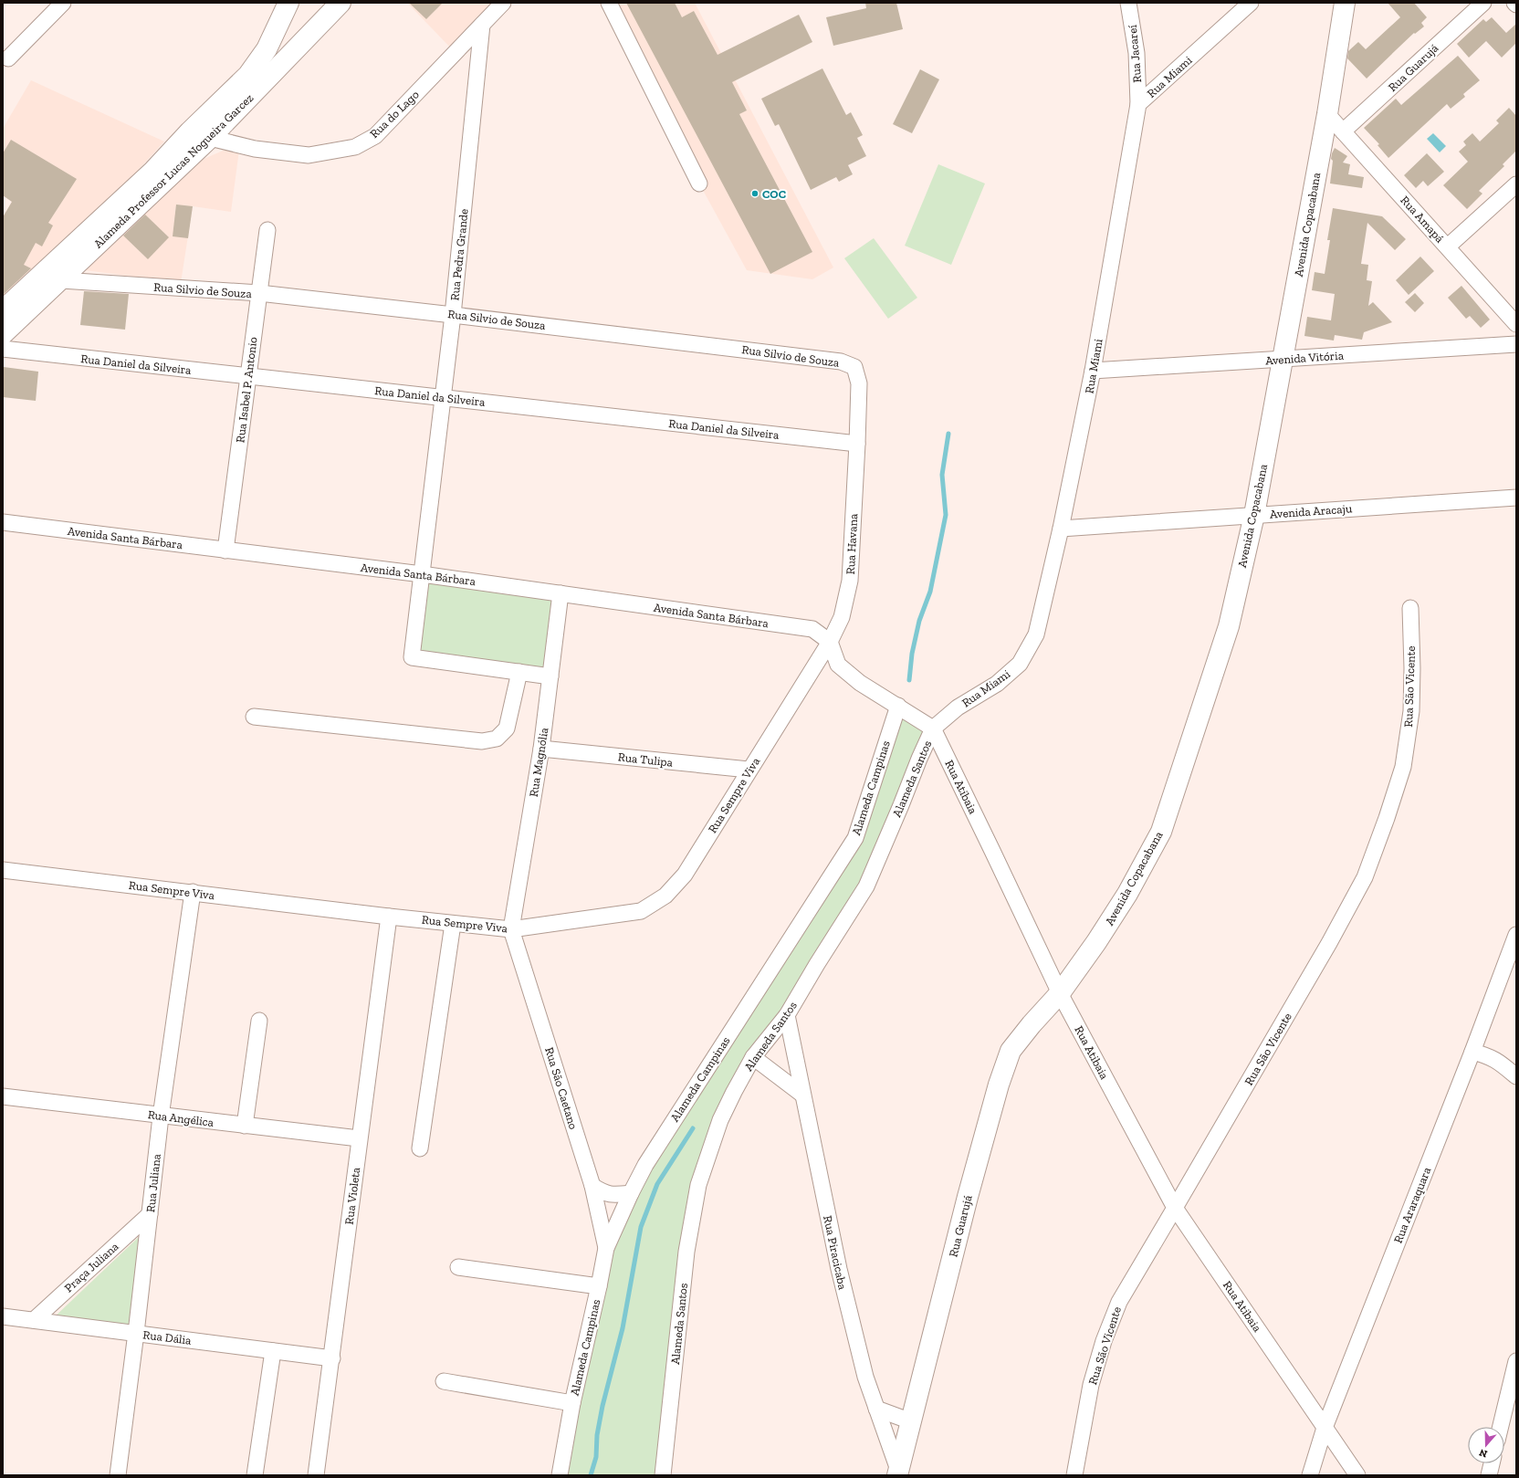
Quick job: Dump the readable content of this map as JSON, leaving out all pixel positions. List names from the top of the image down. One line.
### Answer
{"streets":{"street":["Rua Jacareí","Rua Guarujá","Rua Miami","Rua do Lago","Alameda Professor Lucas Nogueira Garcez","Rua Amapá","Avenida Copacabana","Rua Pedra Grande","Rua Silvio de Souza","Avenida Vitória","Rua Daniel da Silveira","Rua Isabel P. Antonio","Avenida Aracaju","Avenida Santa Bárbara","Rua Havana","Rua São Vicente","Rua Tulipa","Rua Magnólia","Alameda Santos","Rua Atibaia","Alameda Campinas","Rua Sempre Viva","Rua São Caetano","Rua Angélica","Rua Juliana","Rua Violeta","Rua Araraquara","Rua Piracicaba","Praça Juliana","Rua Dália"]},"crossings":[["Rua Jacareí","Rua Miami"],["Rua Guarujá","Rua Amapá"],["Rua Guarujá","Avenida Copacabana"],["Rua Guarujá","Rua Atibaia"],["Rua Guarujá","Rua Piracicaba"],["Rua Miami","Avenida Vitória"],["Rua Miami","Avenida Aracaju"],["Rua Miami","Alameda Santos"],["Rua Miami","Rua Atibaia"],["Rua do Lago","Alameda Professor Lucas Nogueira Garcez"],["Rua do Lago","Rua Pedra Grande"],["Alameda Professor Lucas Nogueira Garcez","Rua Silvio de Souza"],["Rua Amapá","Avenida Copacabana"],["Avenida Copacabana","Avenida Vitória"],["Avenida Copacabana","Avenida Aracaju"],["Avenida Copacabana","Rua Atibaia"],["Rua Pedra Grande","Rua Silvio de Souza"],["Rua Pedra Grande","Rua Daniel da Silveira"],["Rua Pedra Grande","Avenida Santa Bárbara"],["Rua Silvio de Souza","Rua Daniel da Silveira"],["Rua Silvio de Souza","Rua Isabel P. Antonio"],["Rua Silvio de Souza","Rua Havana"],["Rua Daniel da Silveira","Rua Isabel P. Antonio"],["Rua Daniel da Silveira","Rua Havana"],["Rua Isabel P. Antonio","Avenida Santa Bárbara"],["Avenida Santa Bárbara","Rua Havana"],["Avenida Santa Bárbara","Rua Magnólia"],["Avenida Santa Bárbara","Rua Sempre Viva"],["Rua Havana","Rua Sempre Viva"],["Rua São Vicente","Rua Atibaia"],["Rua Tulipa","Rua Magnólia"],["Rua Tulipa","Rua Sempre Viva"],["Rua Magnólia","Rua Sempre Viva"],["Rua Magnólia","Rua São Caetano"],["Alameda Santos","Rua Atibaia"],["Alameda Santos","Rua Piracicaba"],["Rua Atibaia","Rua Araraquara"],["Alameda Campinas","Rua São Caetano"],["Rua Sempre Viva","Rua São Caetano"],["Rua Sempre Viva","Rua Juliana"],["Rua Sempre Viva","Rua Violeta"],["Rua Angélica","Rua Juliana"],["Rua Angélica","Rua Violeta"],["Rua Juliana","Praça Juliana"],["Rua Juliana","Rua Dália"],["Rua Violeta","Rua Dália"],["Praça Juliana","Rua Dália"]],"places":["COC"],"north":"bottom"}
